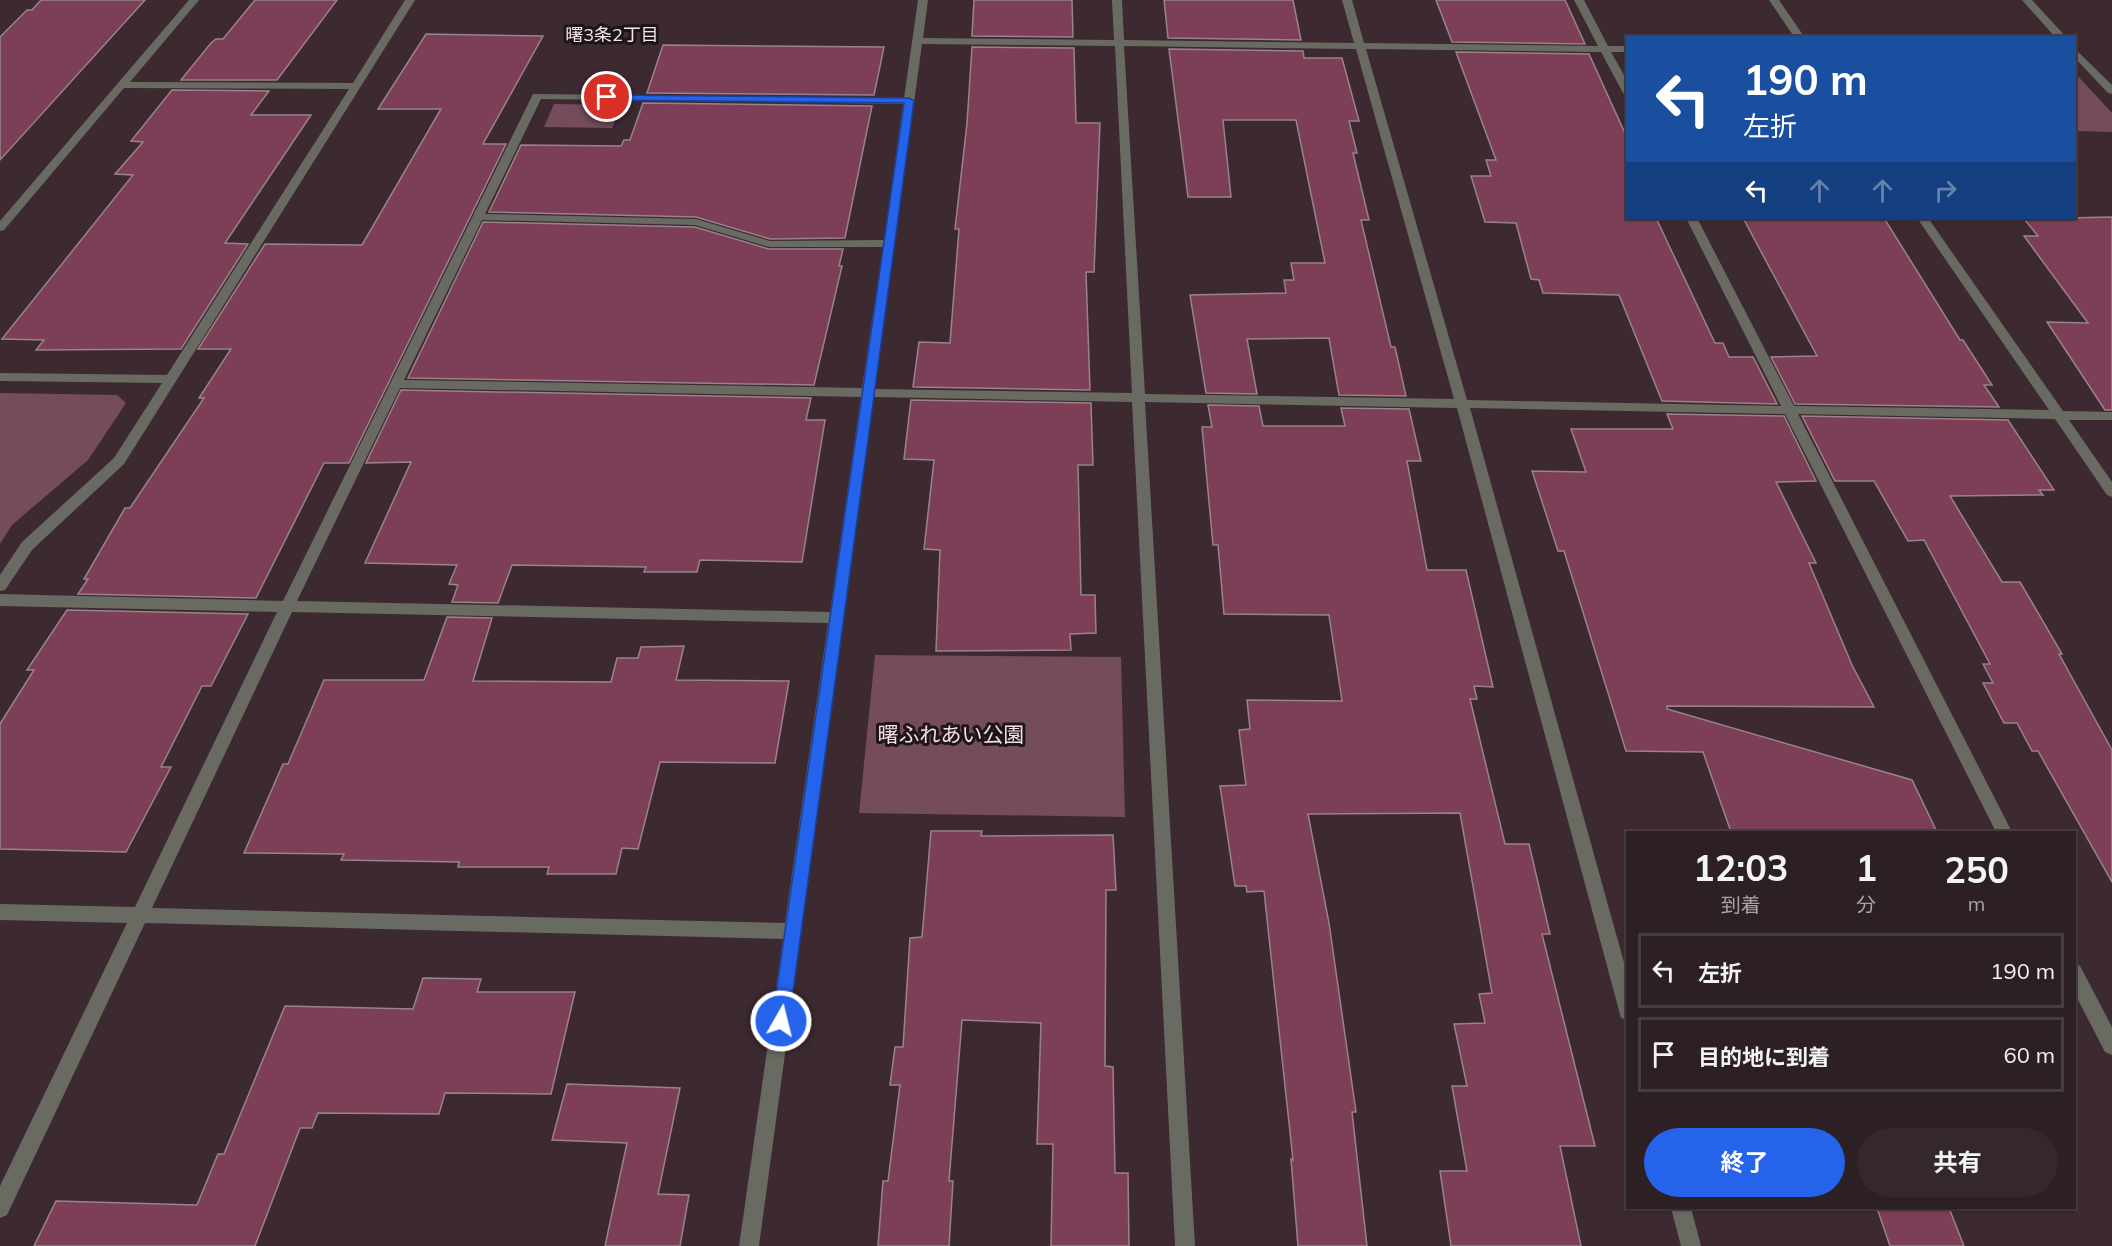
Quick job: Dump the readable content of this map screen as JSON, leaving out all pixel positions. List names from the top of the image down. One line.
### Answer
{"districts":["曙3条2丁目"],"parks":["曙ふれあい公園"],"page":{"turn":["190 m","左折"],"eta":["12:03","到着","1","分","250","m"],"list":[{"name":"左折","value":"190 m"},{"name":"目的地に到着","value":"60 m"}],"buttons":["終了","共有"]}}
